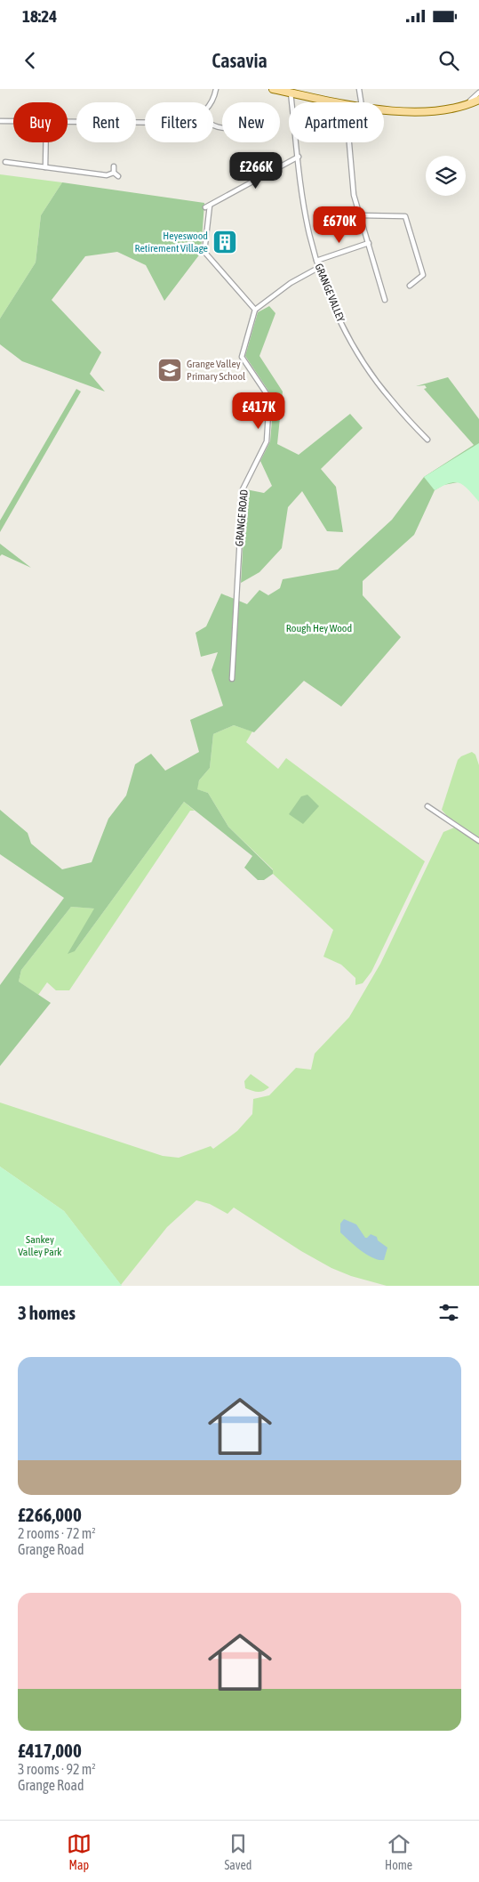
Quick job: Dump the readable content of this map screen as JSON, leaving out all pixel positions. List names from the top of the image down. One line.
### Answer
{"streets":{"street":["GRANGE VALLEY","GRANGE ROAD"]},"parks":["Rough Hey Wood","Sankey Valley Park"],"places":{"building":["Heyeswood Retirement Village"],"school or university":["Grange Valley Primary School"]},"page":{"status":"18:24","header":"Casavia","chip":["Buy","Rent","Filters","New","Apartment"],"price":["£266K","£670K","£417K"],"heading":"3 homes","list":[{"name":"£266,000","note":"2 rooms · 72 m² · Grange Road"},{"name":"£417,000","note":"3 rooms · 92 m² · Grange Road"}],"tabs":["Map","Saved","Home"]}}
